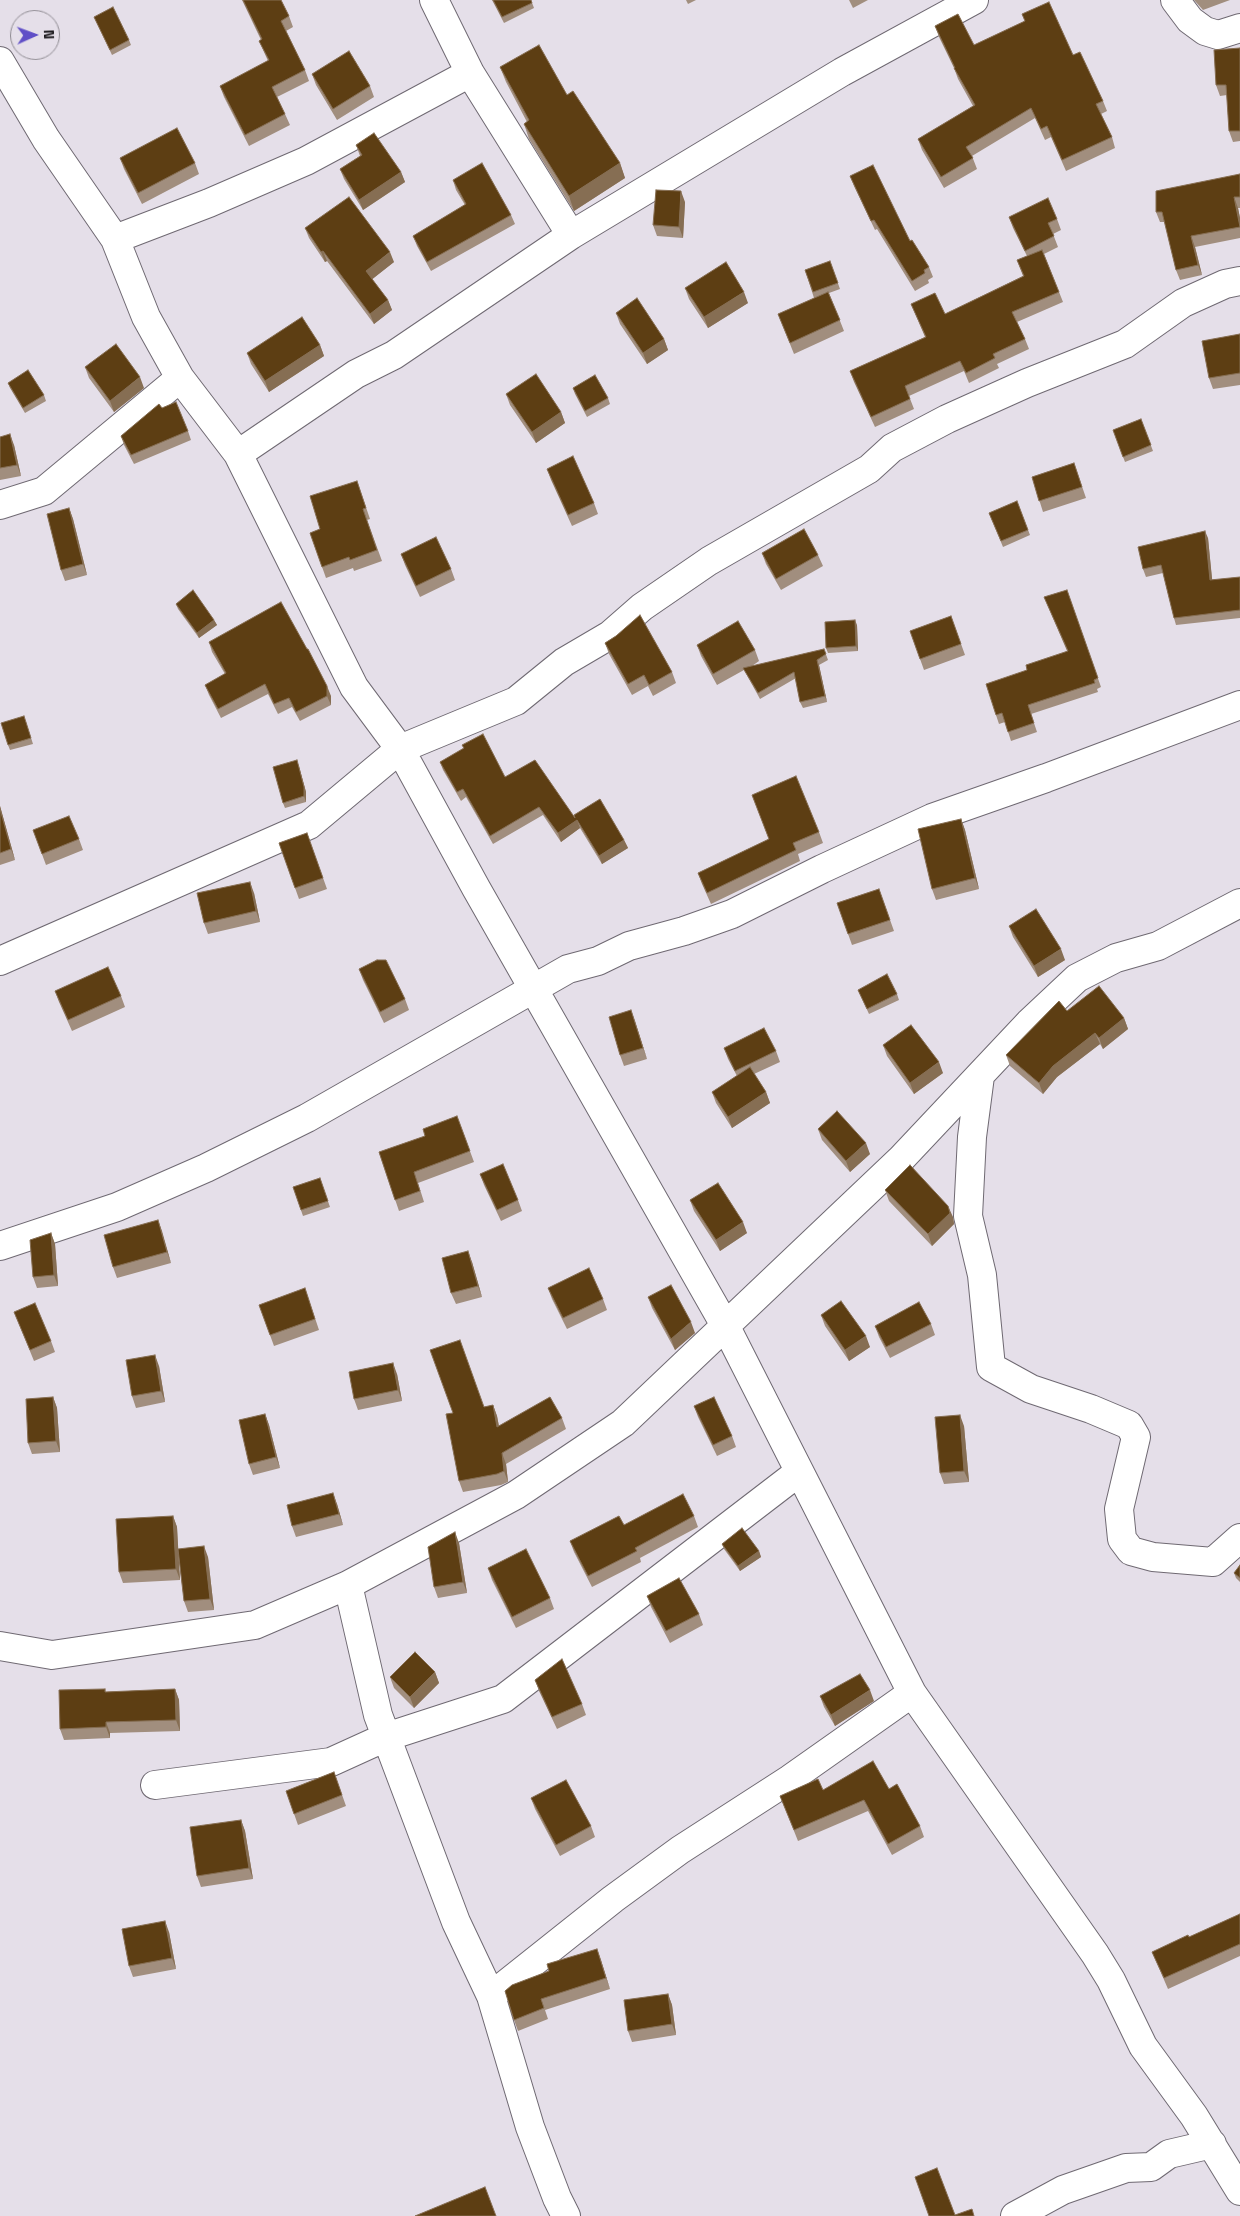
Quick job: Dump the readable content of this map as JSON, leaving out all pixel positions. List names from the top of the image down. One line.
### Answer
{"north":"right"}
